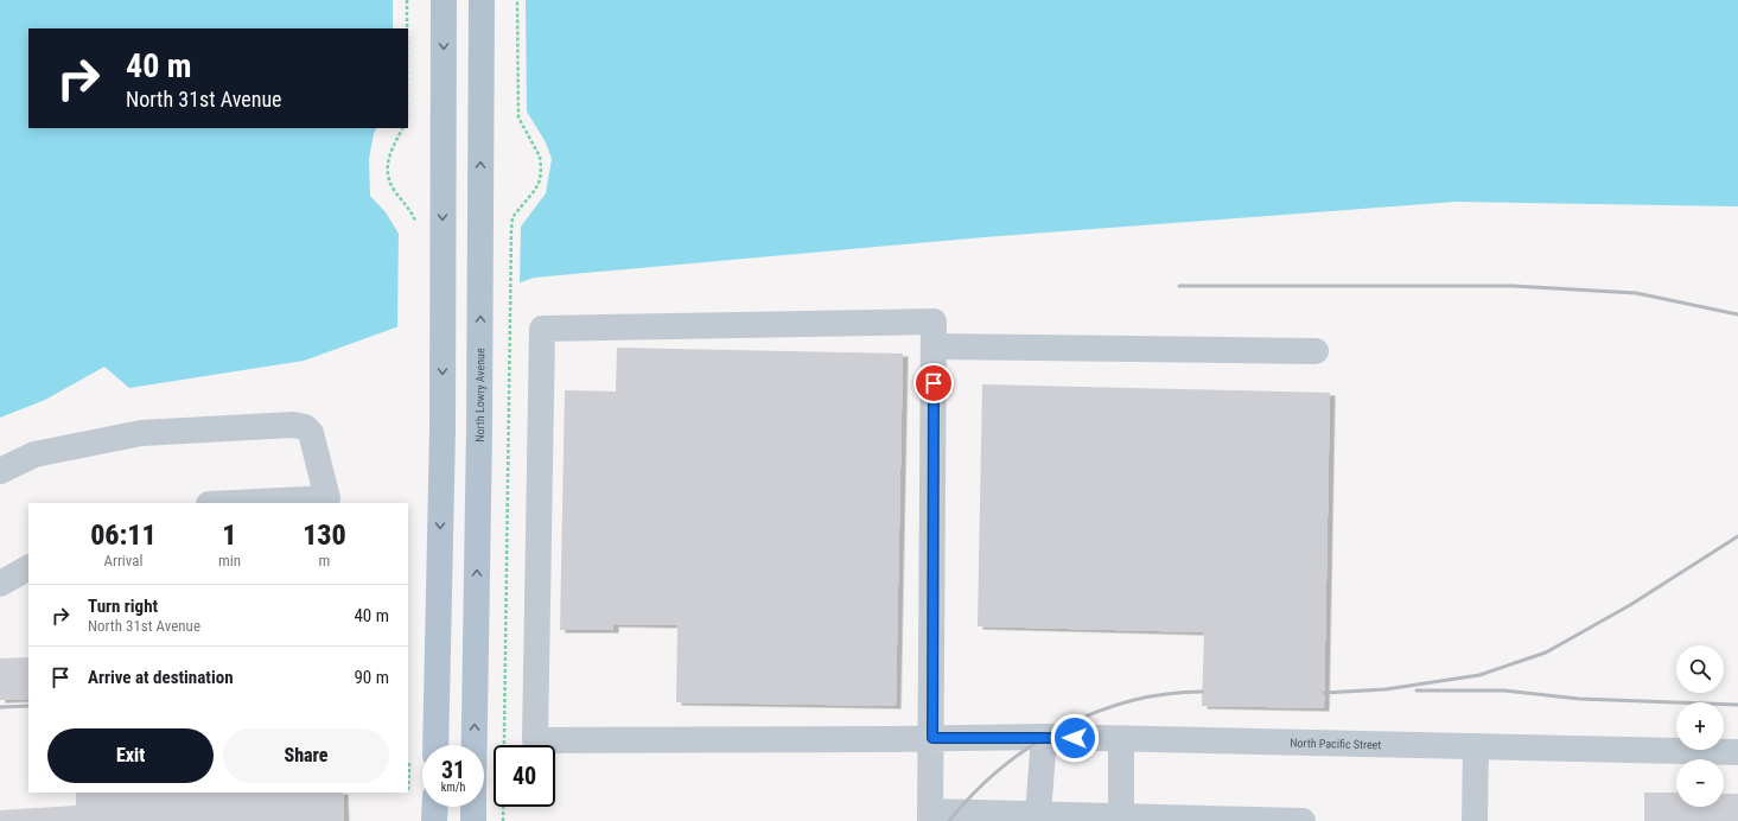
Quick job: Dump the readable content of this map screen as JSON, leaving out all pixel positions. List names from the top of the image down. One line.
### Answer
{"streets":{"main road":["North Lowry Avenue"],"street":["North Pacific Street"]},"page":{"turn":["40 m","North 31st Avenue"],"eta":["06:11","Arrival","1","min","130","m"],"list":[{"name":"Turn right","note":"North 31st Avenue","value":"40 m"},{"name":"Arrive at destination","value":"90 m"}],"map_buttons":["+","−"],"buttons":["Exit","Share"],"speed":"31 km/h","limit":"40"}}
